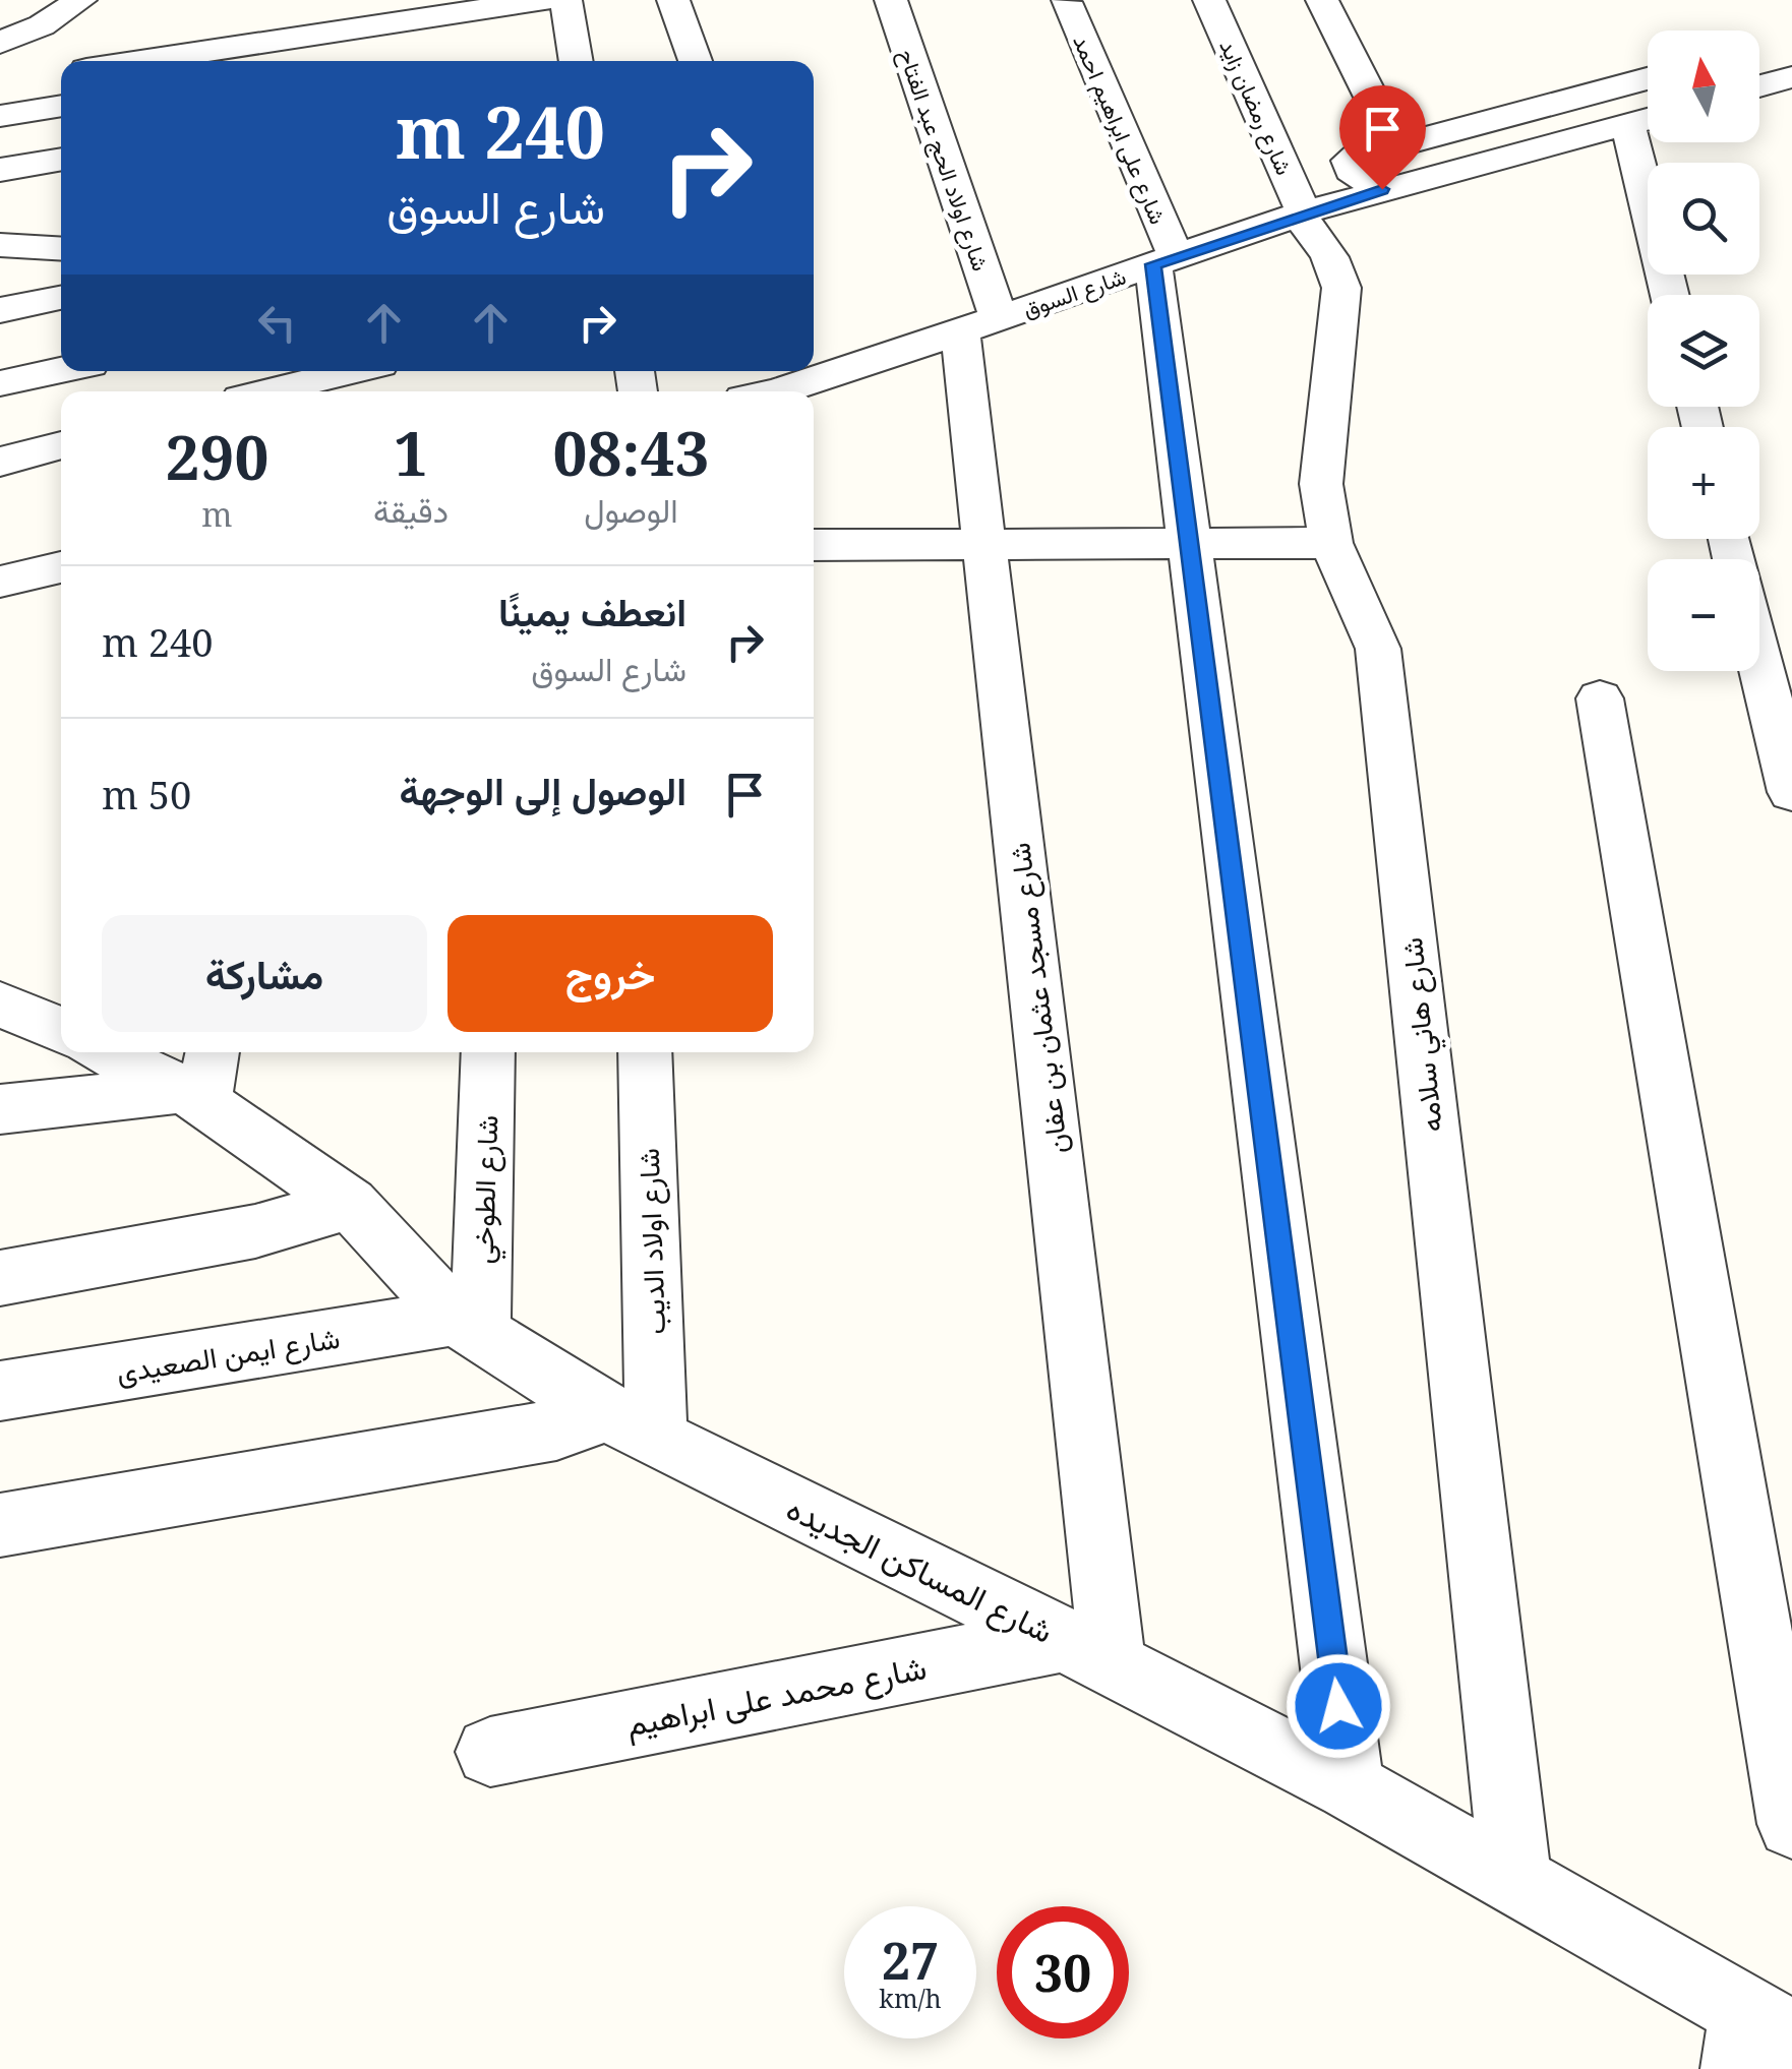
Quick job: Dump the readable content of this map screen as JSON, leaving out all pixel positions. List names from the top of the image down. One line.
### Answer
{"streets":{"street":["شارع رمضان زايد","شارع على ابراهيم احمد","شارع اولاد الحج عبد الفتاح","شارع السوق","شارع مسجد عثمان بن عفان","شارع هاني سلامه","شارع الطوخي","شارع اولاد الديب","شارع ايمن الصعيدى","شارع المساكن الجديده","شارع محمد على ابراهيم"]},"crossings":[["شارع رمضان زايد","شارع السوق"],["شارع رمضان زايد","شارع هاني سلامه"],["شارع على ابراهيم احمد","شارع السوق"],["شارع على ابراهيم احمد","شارع المساكن الجديده"],["شارع اولاد الحج عبد الفتاح","شارع السوق"],["شارع اولاد الحج عبد الفتاح","شارع مسجد عثمان بن عفان"],["شارع السوق","شارع مسجد عثمان بن عفان"],["شارع السوق","شارع هاني سلامه"],["شارع مسجد عثمان بن عفان","شارع المساكن الجديده"],["شارع مسجد عثمان بن عفان","شارع محمد على ابراهيم"],["شارع هاني سلامه","شارع المساكن الجديده"],["شارع الطوخي","شارع ايمن الصعيدى"],["شارع الطوخي","شارع المساكن الجديده"],["شارع اولاد الديب","شارع المساكن الجديده"],["شارع ايمن الصعيدى","شارع المساكن الجديده"],["شارع المساكن الجديده","شارع محمد على ابراهيم"]],"north":"top","page":{"map_buttons":["+","−"],"turn":["240 m","شارع السوق"],"eta":["08:43","الوصول","1","دقيقة","290","m"],"list":[{"name":"انعطف يمينًا","note":"شارع السوق","value":"240 m"},{"name":"الوصول إلى الوجهة","value":"50 m"}],"buttons":["خروج","مشاركة"],"speed":"27 km/h","limit":"30"}}
